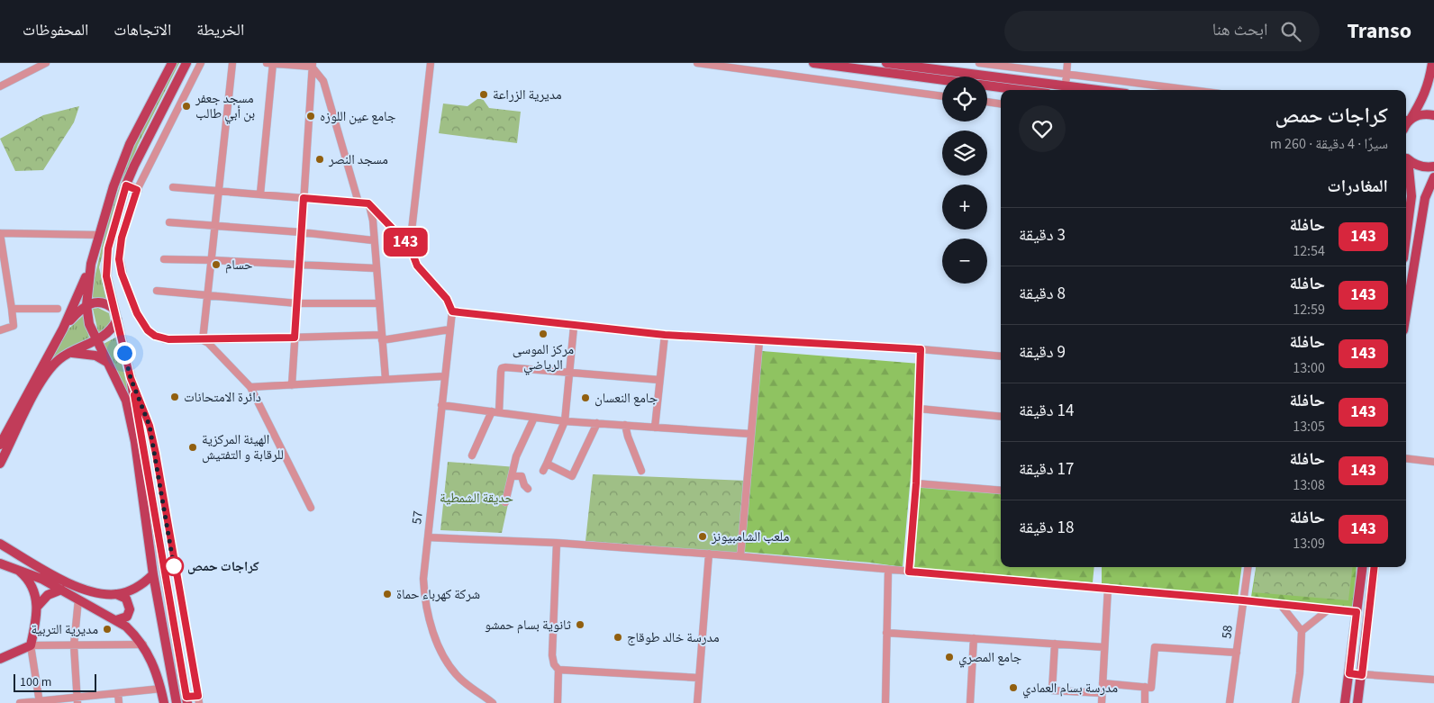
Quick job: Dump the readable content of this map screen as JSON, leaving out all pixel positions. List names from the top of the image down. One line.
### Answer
{"streets":{"street":["57","58"]},"parks":["حديقة الشمطية"],"places":["مديرية الزراعة","مسجد جعفر بن أبي طالب","جامع عين اللوزه","مسجد النصر","حسام","مركز الموسى الرياضي","دائرة الامتحانات","جامع النعسان","الهيئة المركزية للرقابة و التفتيش","ملعب الشامبيونز","كراجات حمص","شركة كهرباء حماة","ثانوية بسام حمشو","مديرية التربية","مدرسة خالد طوقاج","جامع المصري","مدرسة بسام العمادي"],"lines":["bus line 143"],"scale_bar":"100 m","page":{"header":"Transo","search":"ابحث هنا","nav":["الخريطة","الاتجاهات","المحفوظات"],"on_map":"143","map_buttons":["+","−"],"heading":[["كراجات حمص","سيرًا · 4 دقيقة · 260 m"],"المغادرات"],"list":[{"mark":"143","name":"حافلة","note":"12:54","value":"3 دقيقة"},{"mark":"143","name":"حافلة","note":"12:59","value":"8 دقيقة"},{"mark":"143","name":"حافلة","note":"13:00","value":"9 دقيقة"},{"mark":"143","name":"حافلة","note":"13:05","value":"14 دقيقة"},{"mark":"143","name":"حافلة","note":"13:08","value":"17 دقيقة"},{"mark":"143","name":"حافلة","note":"13:09","value":"18 دقيقة"}],"scale":"100 m"}}
